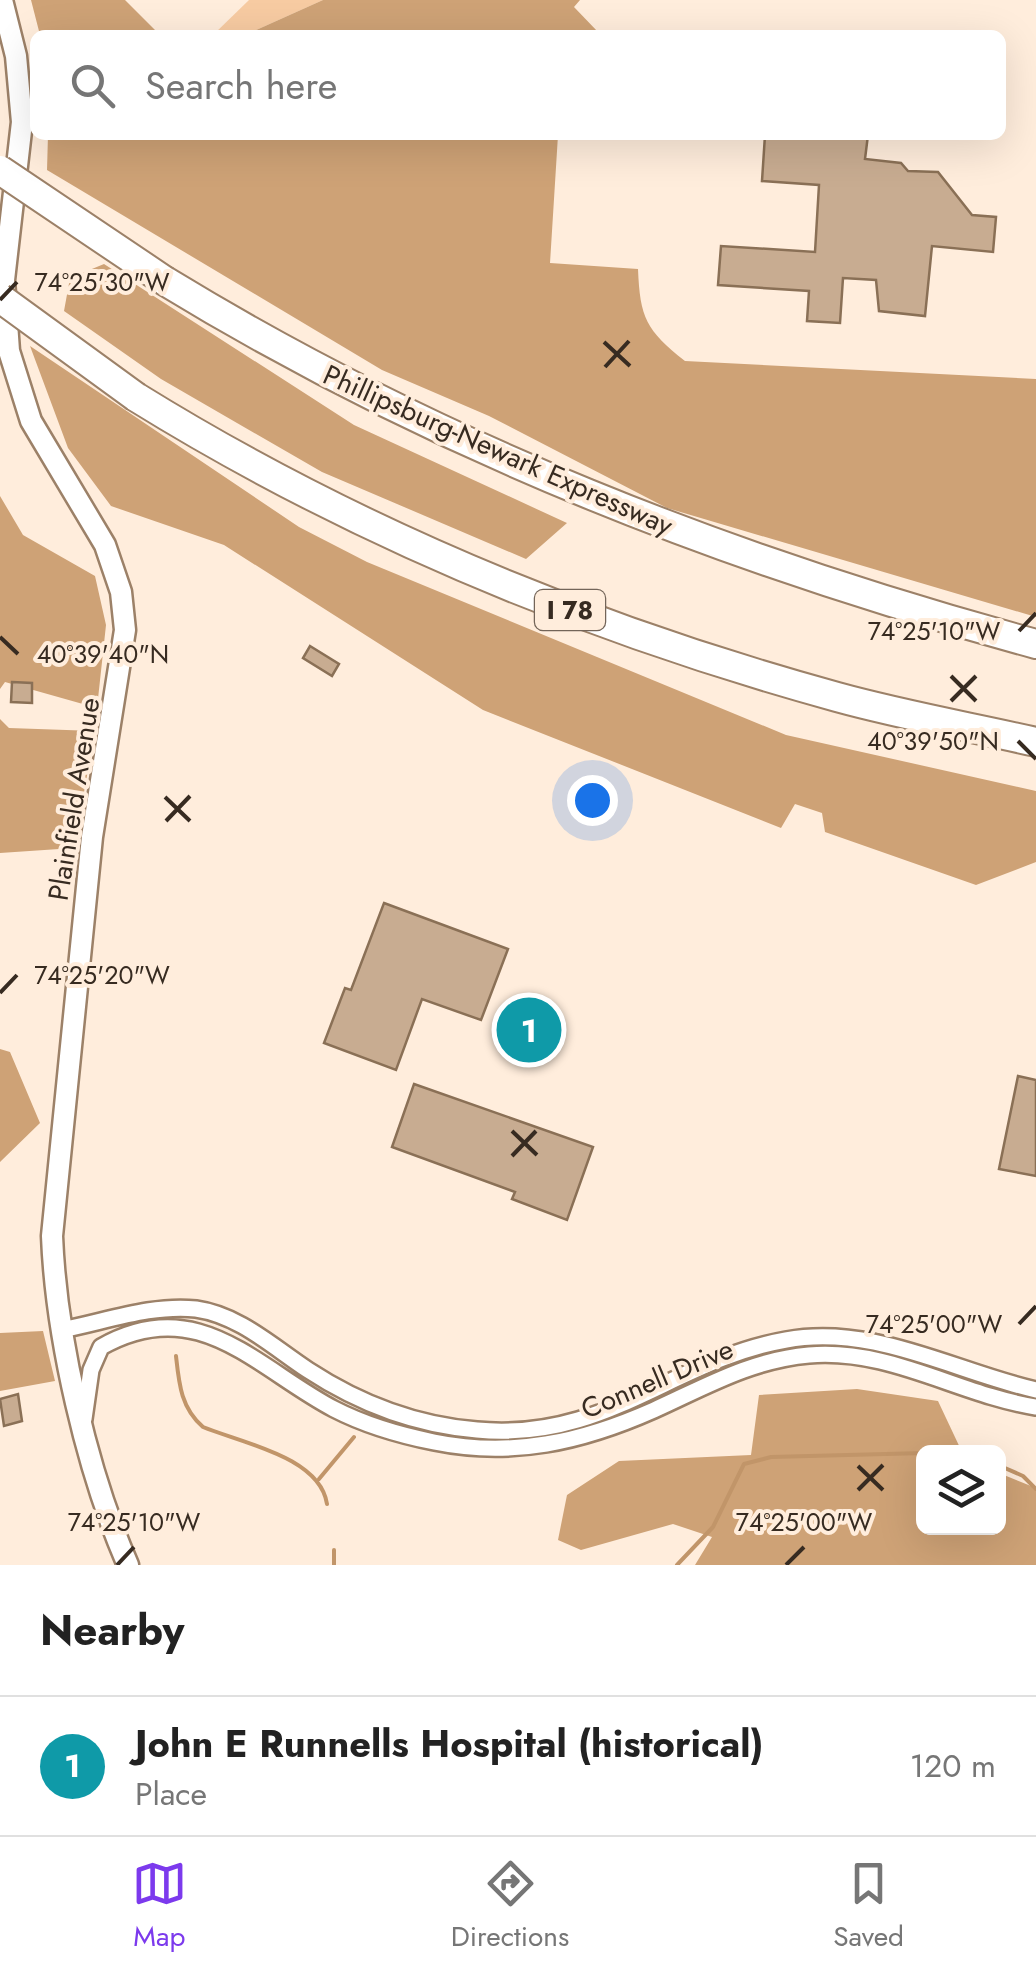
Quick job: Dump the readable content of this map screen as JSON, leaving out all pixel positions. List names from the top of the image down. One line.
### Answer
{"streets":{"highway":["Phillipsburg-Newark Expressway","I 78"],"main road":["Plainfield Avenue"],"street":["Connell Drive"]},"crossings":[["Plainfield Avenue","Connell Drive"]],"page":{"search":"Search here","pins":"1","heading":"Nearby","list":[{"mark":"1","name":"John E Runnells Hospital (historical)","note":"Place","value":"120 m"}],"nav":["Map","Directions","Saved"]},"coordinates":["74°25'30\"W","74°25'10\"W","40°39'40\"N","40°39'50\"N","74°25'20\"W","74°25'00\"W"]}
